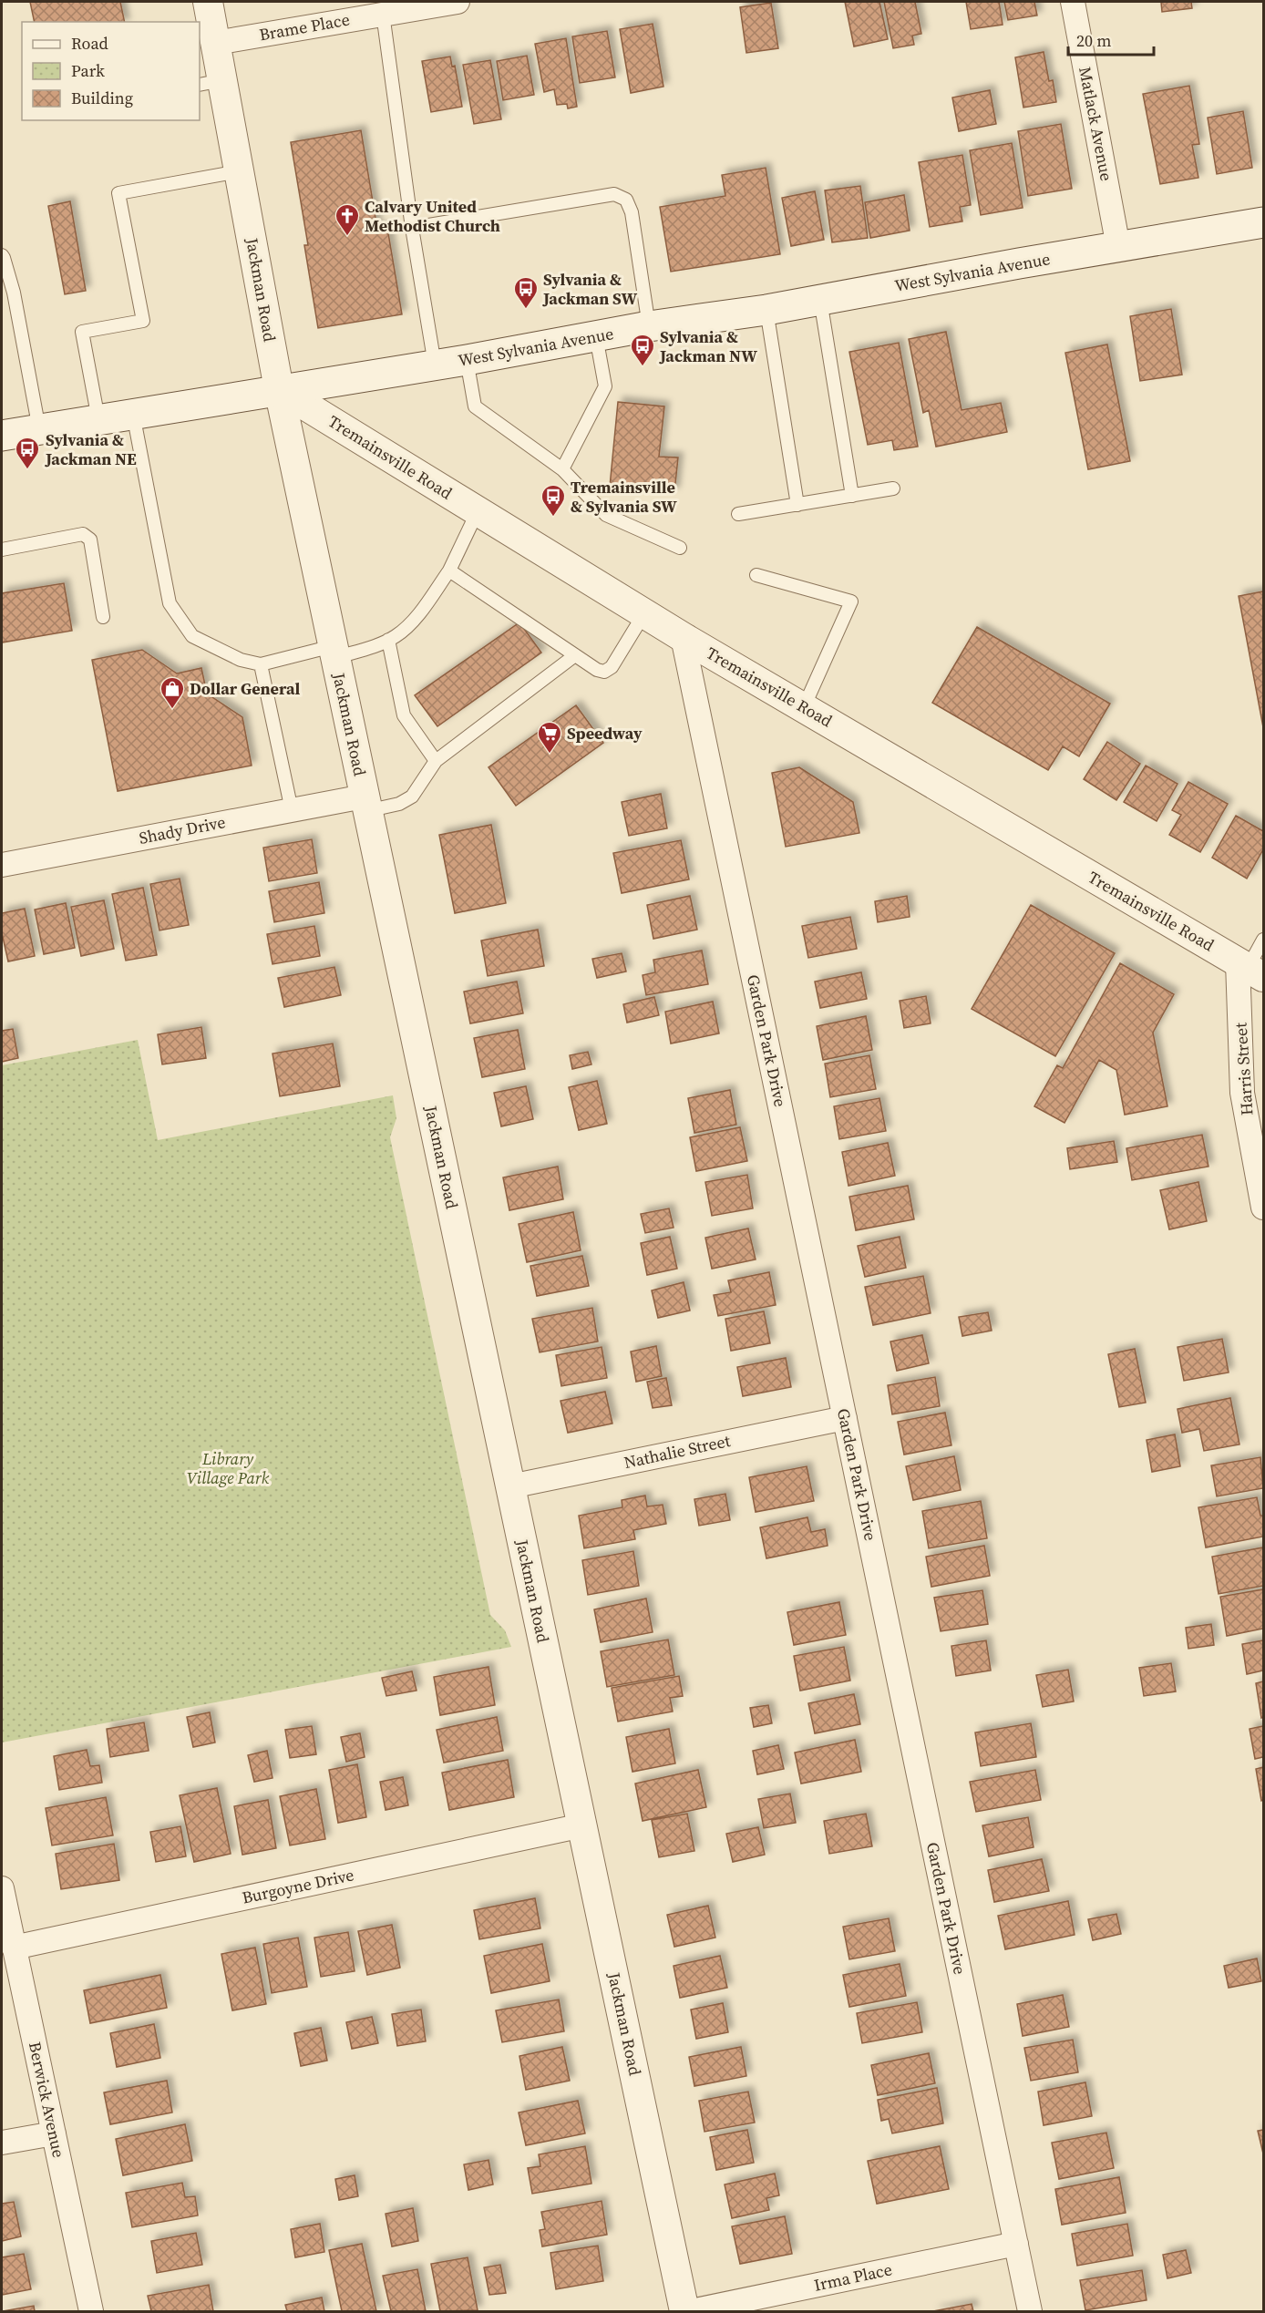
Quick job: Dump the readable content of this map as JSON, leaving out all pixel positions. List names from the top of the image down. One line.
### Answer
{"streets":{"main road":["West Sylvania Avenue"],"street":["Brame Place","Matlack Avenue","Jackman Road","Tremainsville Road","Shady Drive","Garden Park Drive","Harris Street","Nathalie Street","Burgoyne Drive","Berwick Avenue","Irma Place"]},"crossings":[["Brame Place","Jackman Road"],["Matlack Avenue","West Sylvania Avenue"],["West Sylvania Avenue","Jackman Road"],["West Sylvania Avenue","Tremainsville Road"],["Jackman Road","Tremainsville Road"],["Jackman Road","Shady Drive"],["Jackman Road","Nathalie Street"],["Jackman Road","Burgoyne Drive"],["Tremainsville Road","Garden Park Drive"],["Tremainsville Road","Harris Street"],["Garden Park Drive","Nathalie Street"],["Garden Park Drive","Irma Place"],["Burgoyne Drive","Berwick Avenue"]],"parks":["Library Village Park"],"places":{"church":["Calvary United Methodist Church"],"bus stop":["Sylvania & Jackman SW","Sylvania & Jackman NW","Sylvania & Jackman NE","Tremainsville & Sylvania SW"],"shop":["Dollar General"],"supermarket":["Speedway"]},"legend":["Road","Park","Building"],"scale_bar":"20 m"}
